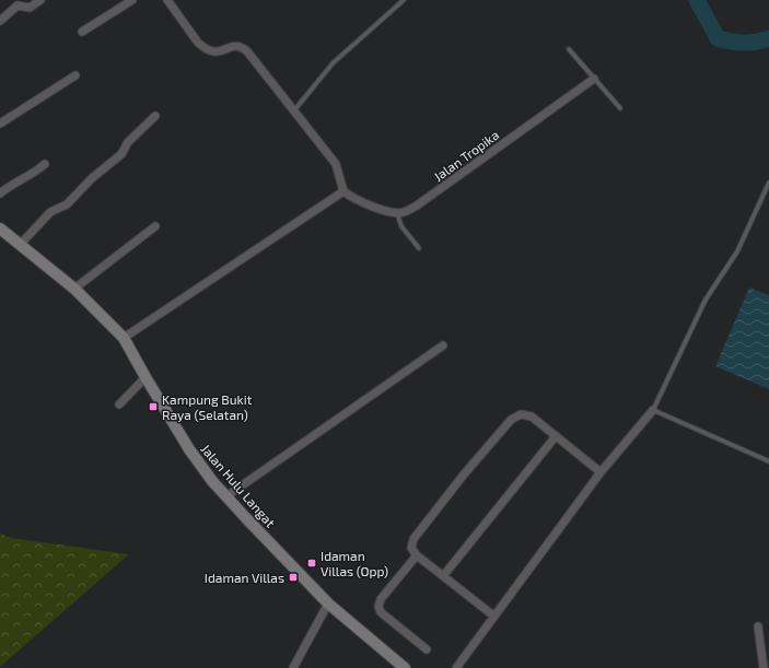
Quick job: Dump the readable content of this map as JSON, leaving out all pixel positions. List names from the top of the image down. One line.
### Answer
{"streets":{"main road":["Jalan Hulu Langat"],"street":["Jalan Tropika"]},"places":{"transit":["Kampung Bukit Raya (Selatan)","Idaman Villas (Opp)","Idaman Villas"]}}
